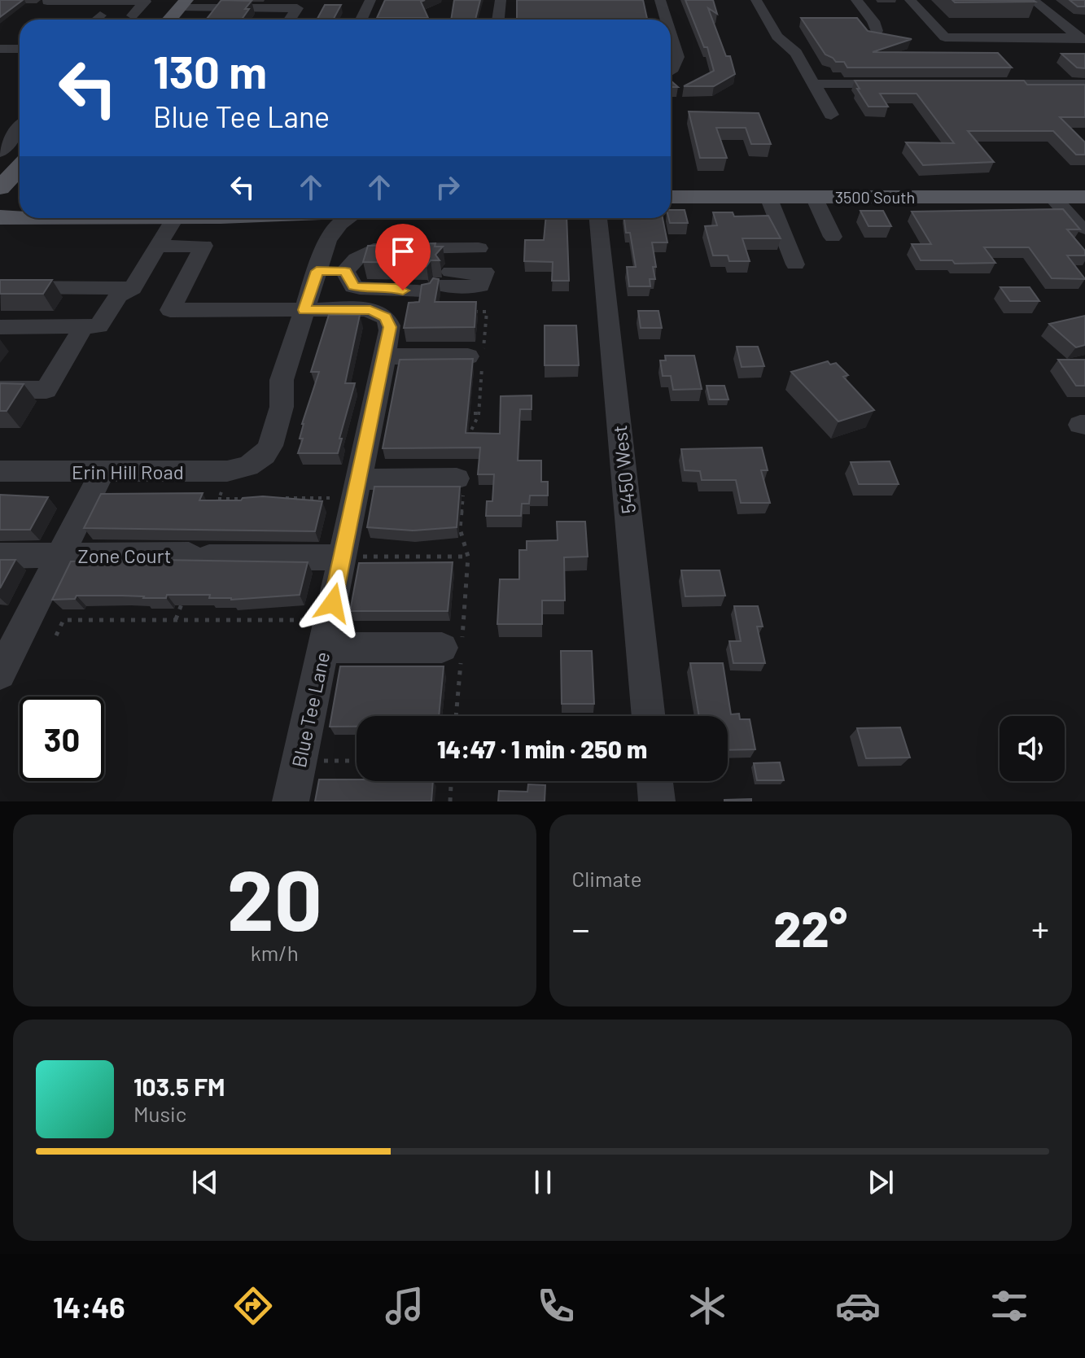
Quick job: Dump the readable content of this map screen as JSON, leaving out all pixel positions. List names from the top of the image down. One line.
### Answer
{"streets":{"main road":["3500 South"],"street":["5450 West","Erin Hill Road","Zone Court","Blue Tee Lane"]},"crossings":[["Erin Hill Road","Blue Tee Lane"],["Zone Court","Blue Tee Lane"]],"page":{"turn":["130 m","Blue Tee Lane"],"limit":"30","trip":"14:47 · 1 min · 250 m","tile":[["20","km/h"],"Climate"],"heat":["−","22°","+"],"song":["103.5 FM","Music"],"tabs":"14:46"}}
